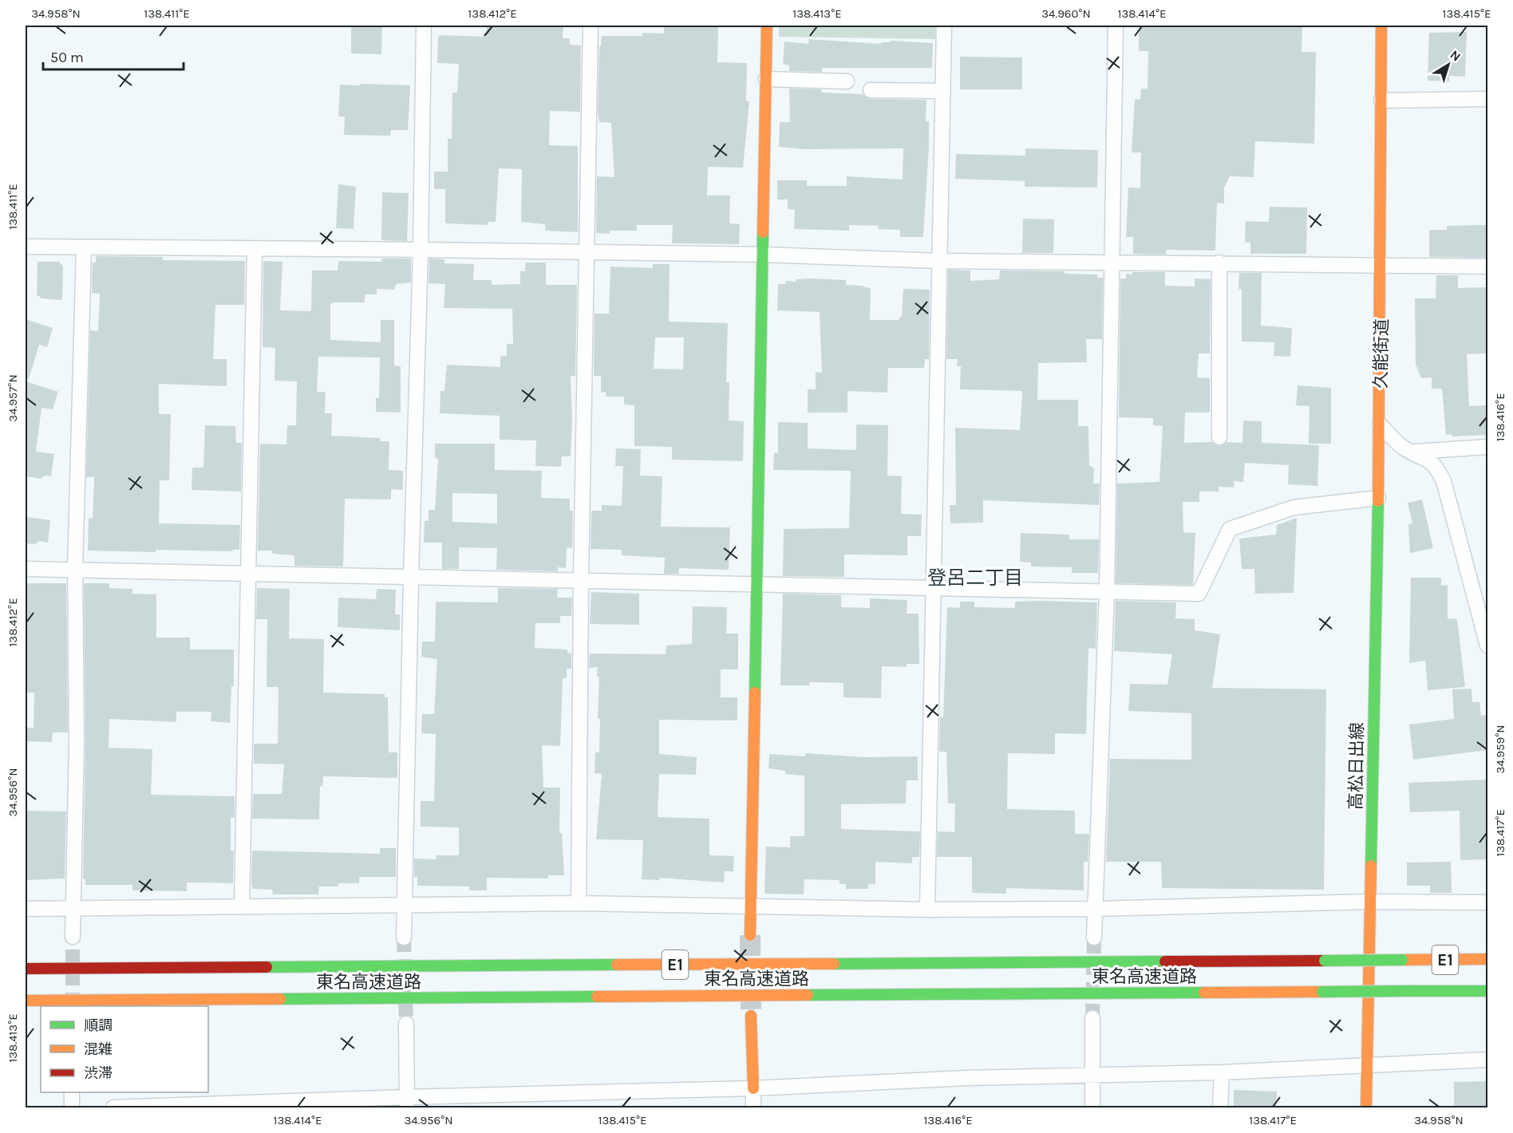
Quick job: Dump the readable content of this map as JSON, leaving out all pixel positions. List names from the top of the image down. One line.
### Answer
{"streets":{"main road":["久能街道","高松日出線","E1","東名高速道路"]},"crossings":[["久能街道","高松日出線"]],"districts":["登呂二丁目"],"legend":["順調","混雑","渋滞"],"scale_bar":"50 m","north":"top right","coordinates":["34.958°N","138.411°E","138.412°E","138.413°E","34.960°N","138.414°E","138.415°E","34.957°N","138.416°E","34.959°N","34.956°N","138.417°E"]}
